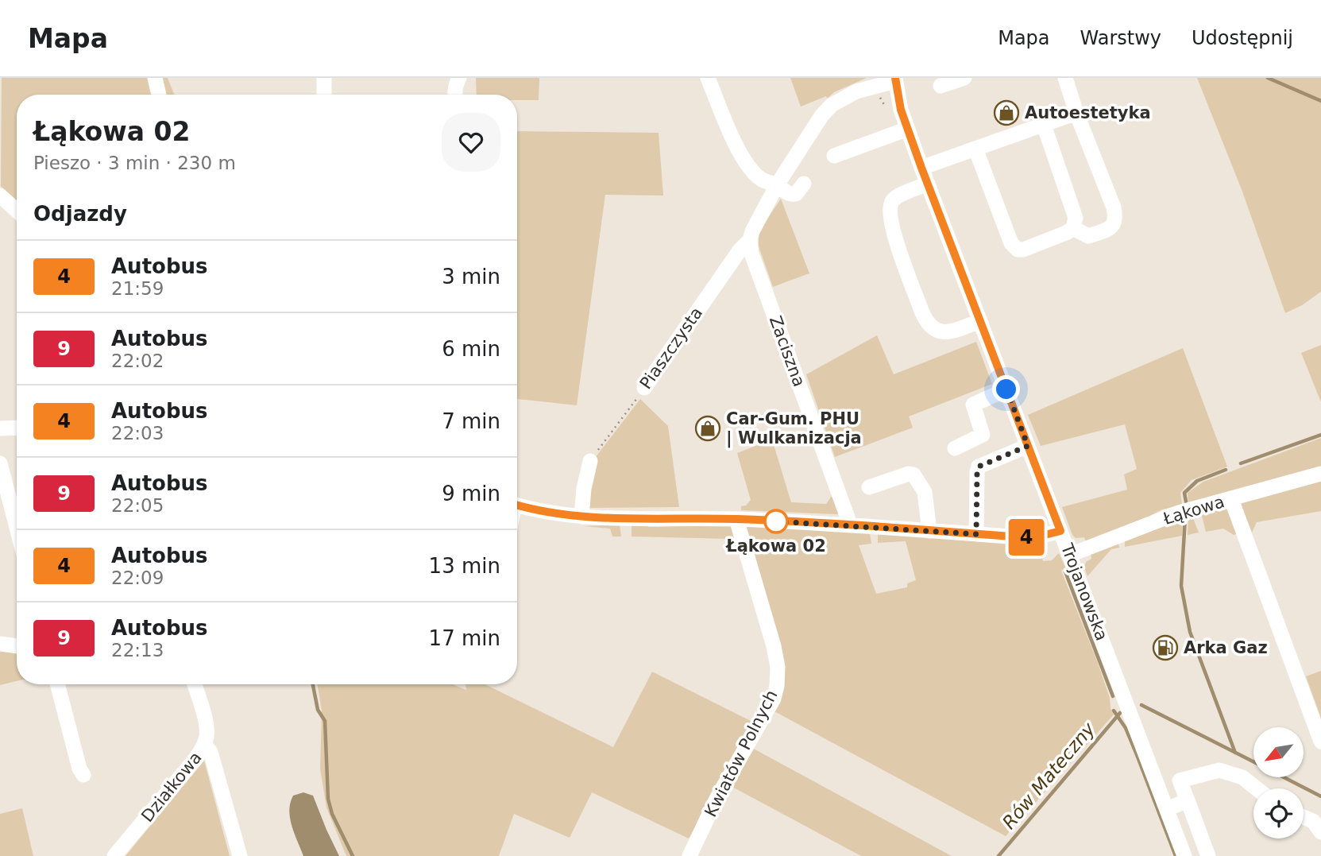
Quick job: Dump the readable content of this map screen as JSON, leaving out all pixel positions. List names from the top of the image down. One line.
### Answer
{"streets":{"street":["Piaszczysta","Zaciszna","Łąkowa","Trojanowska","Kwiatów Polnych","Działkowa"]},"crossings":[["Piaszczysta","Zaciszna"],["Piaszczysta","Trojanowska"],["Łąkowa","Trojanowska"]],"water":["Rów Mateczny"],"places":{"shop":["Autoestetyka","Car-Gum. PHU | Wulkanizacja"],"other":["Łąkowa 02"],"fuel station":["Arka Gaz"]},"lines":["bus line 4"],"north":"bottom left","page":{"header":"Mapa","nav":["Mapa","Warstwy","Udostępnij"],"on_map":"4","heading":[["Łąkowa 02","Pieszo · 3 min · 230 m"],"Odjazdy"],"list":[{"mark":"4","name":"Autobus","note":"21:59","value":"3 min"},{"mark":"9","name":"Autobus","note":"22:02","value":"6 min"},{"mark":"4","name":"Autobus","note":"22:03","value":"7 min"},{"mark":"9","name":"Autobus","note":"22:05","value":"9 min"},{"mark":"4","name":"Autobus","note":"22:09","value":"13 min"},{"mark":"9","name":"Autobus","note":"22:13","value":"17 min"}]}}
